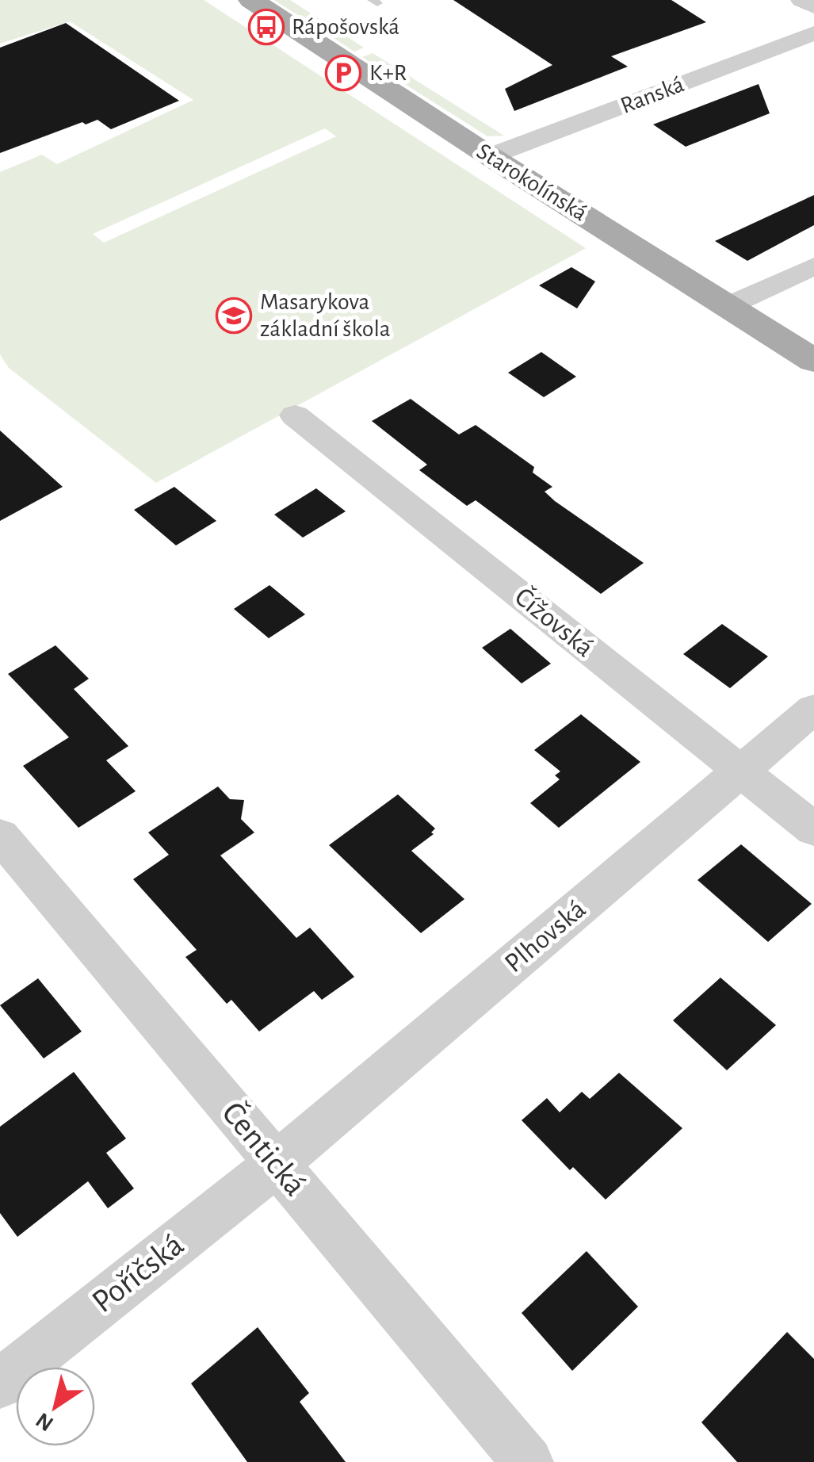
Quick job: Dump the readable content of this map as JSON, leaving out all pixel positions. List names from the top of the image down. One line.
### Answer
{"streets":{"main road":["Starokolínská"],"street":["Ranská","Čížovská","Plhovská","Čentická","Poříčská"]},"crossings":[["Ranská","Starokolínská"],["Čížovská","Plhovská"],["Plhovská","Čentická"],["Plhovská","Poříčská"],["Čentická","Poříčská"]],"places":{"bus stop":["Rápošovská"],"parking":["K+R"],"school or university":["Masarykova základní škola"]},"north":"bottom left"}
